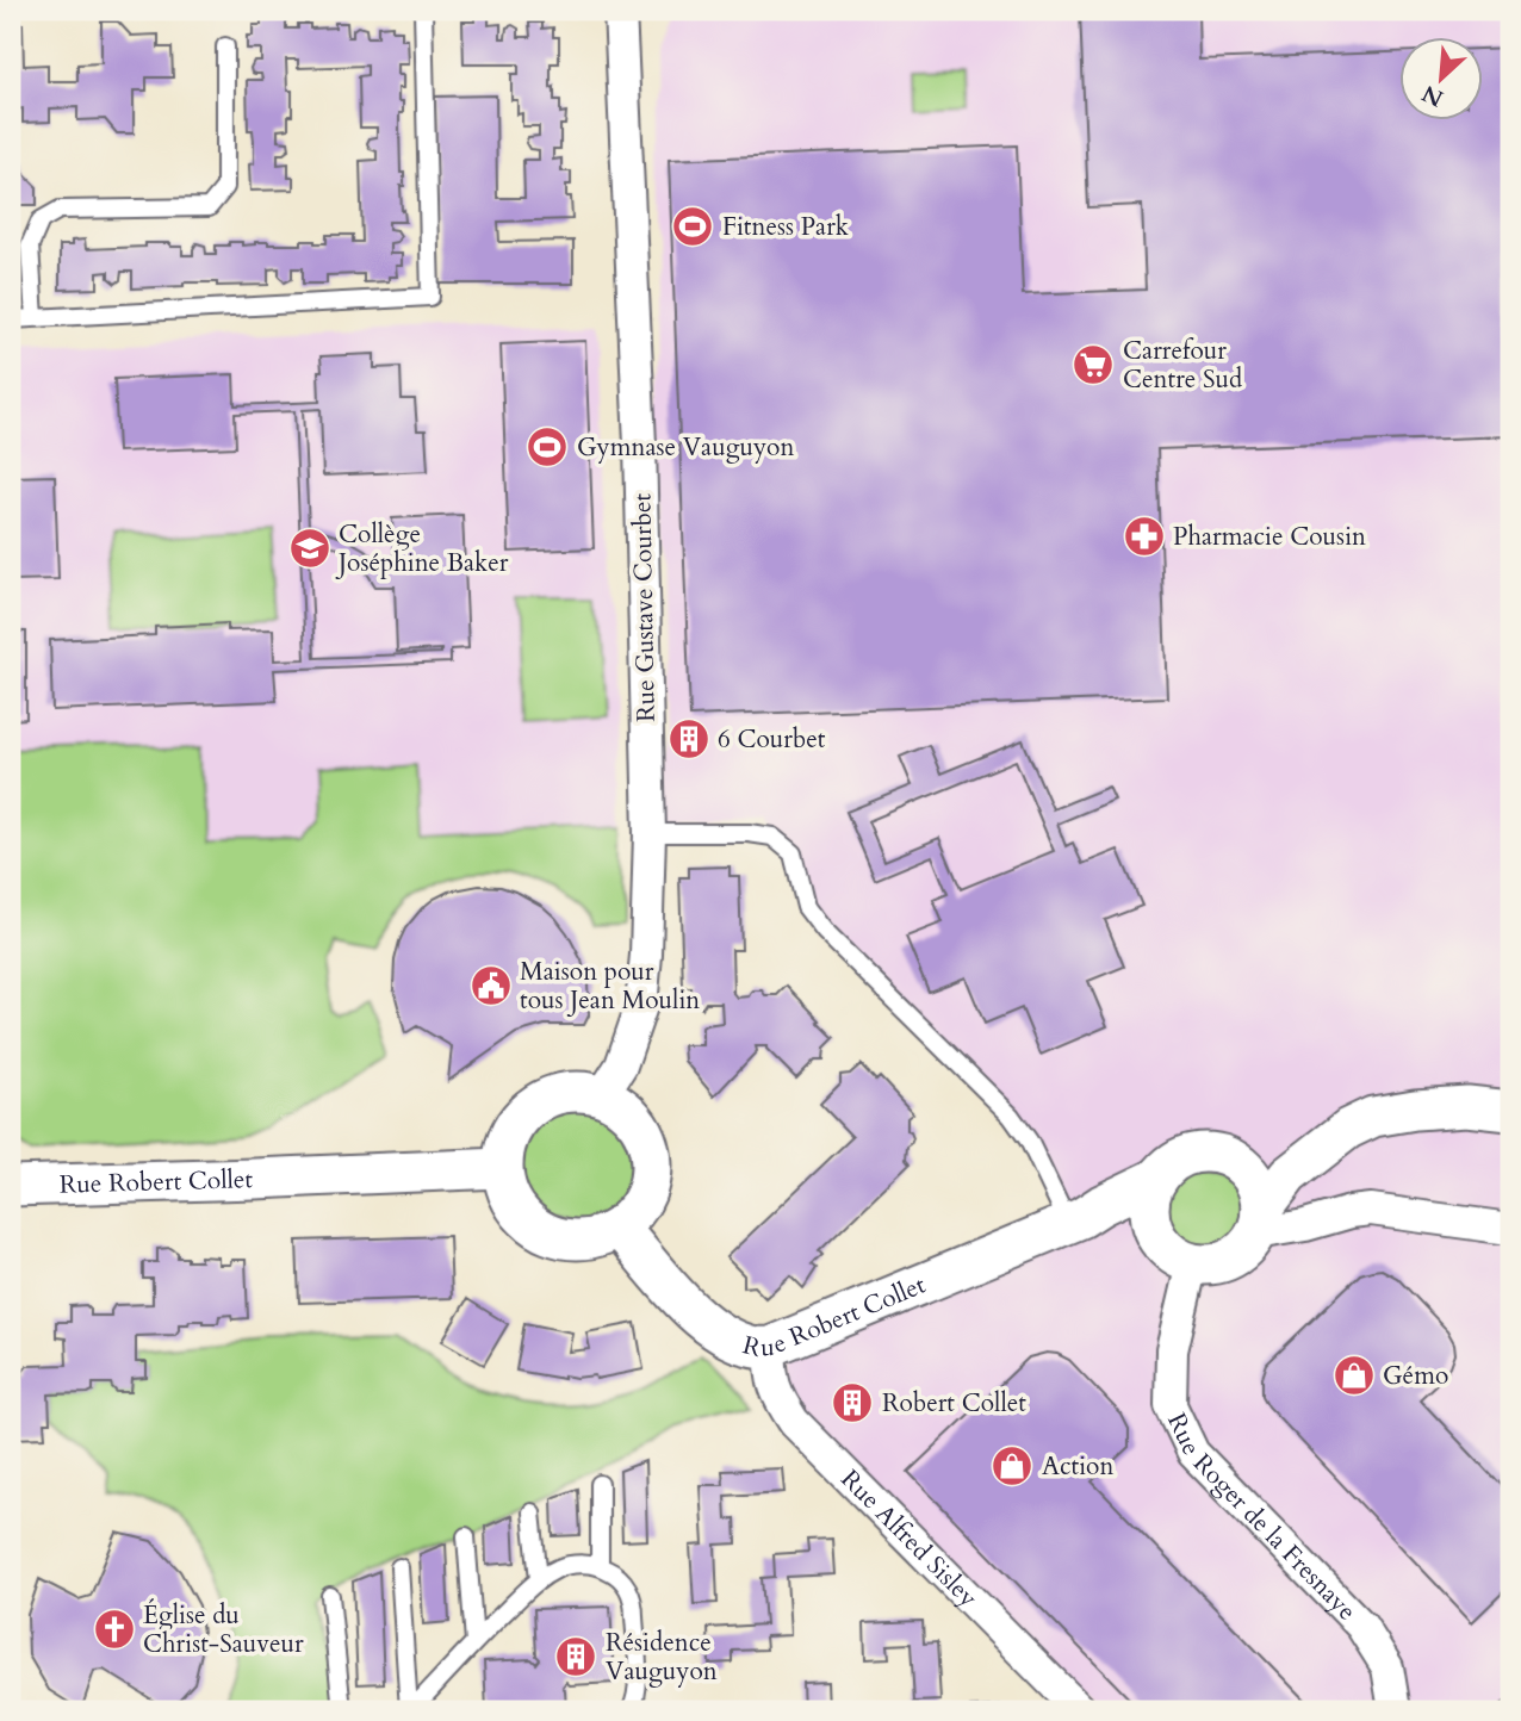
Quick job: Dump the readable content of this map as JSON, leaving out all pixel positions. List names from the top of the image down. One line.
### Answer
{"streets":{"street":["Rue Gustave Courbet","Rue Robert Collet","Rue Roger de la Fresnaye","Rue Alfred Sisley"]},"crossings":[["Rue Gustave Courbet","Rue Robert Collet"],["Rue Robert Collet","Rue Roger de la Fresnaye"],["Rue Robert Collet","Rue Alfred Sisley"]],"places":{"sports":["Fitness Park","Gymnase Vauguyon"],"supermarket":["Carrefour Centre Sud"],"pharmacy":["Pharmacie Cousin"],"school or university":["Collège Joséphine Baker"],"building":["6 Courbet","Robert Collet","Résidence Vauguyon"],"public building":["Maison pour tous Jean Moulin"],"shop":["Gémo","Action"],"church":["Église du Christ-Sauveur"]},"north":"bottom left"}
